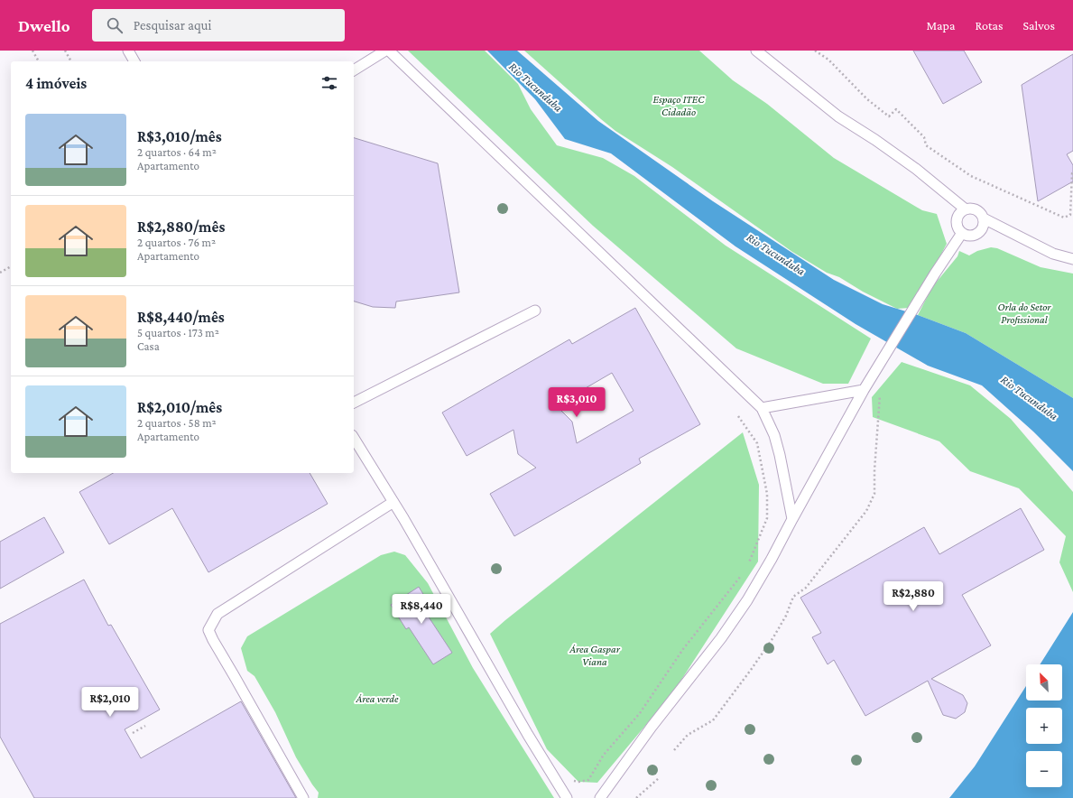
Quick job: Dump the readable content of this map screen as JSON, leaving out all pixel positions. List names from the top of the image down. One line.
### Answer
{"water":["Rio Tucunduba"],"parks":["Espaço ITEC Cidadão","Orla do Setor Profissional","Área Gaspar Viana","Área verde"],"north":"top left","page":{"header":"Dwello","search":"Pesquisar aqui","nav":["Mapa","Rotas","Salvos"],"heading":"4 imóveis","list":[{"name":"R$3,010/mês","note":"2 quartos · 64 m² · Apartamento"},{"name":"R$2,880/mês","note":"2 quartos · 76 m² · Apartamento"},{"name":"R$8,440/mês","note":"5 quartos · 173 m² · Casa"},{"name":"R$2,010/mês","note":"2 quartos · 58 m² · Apartamento"}],"price":["R$3,010","R$2,880","R$8,440","R$2,010"],"map_buttons":["+","−"]}}
